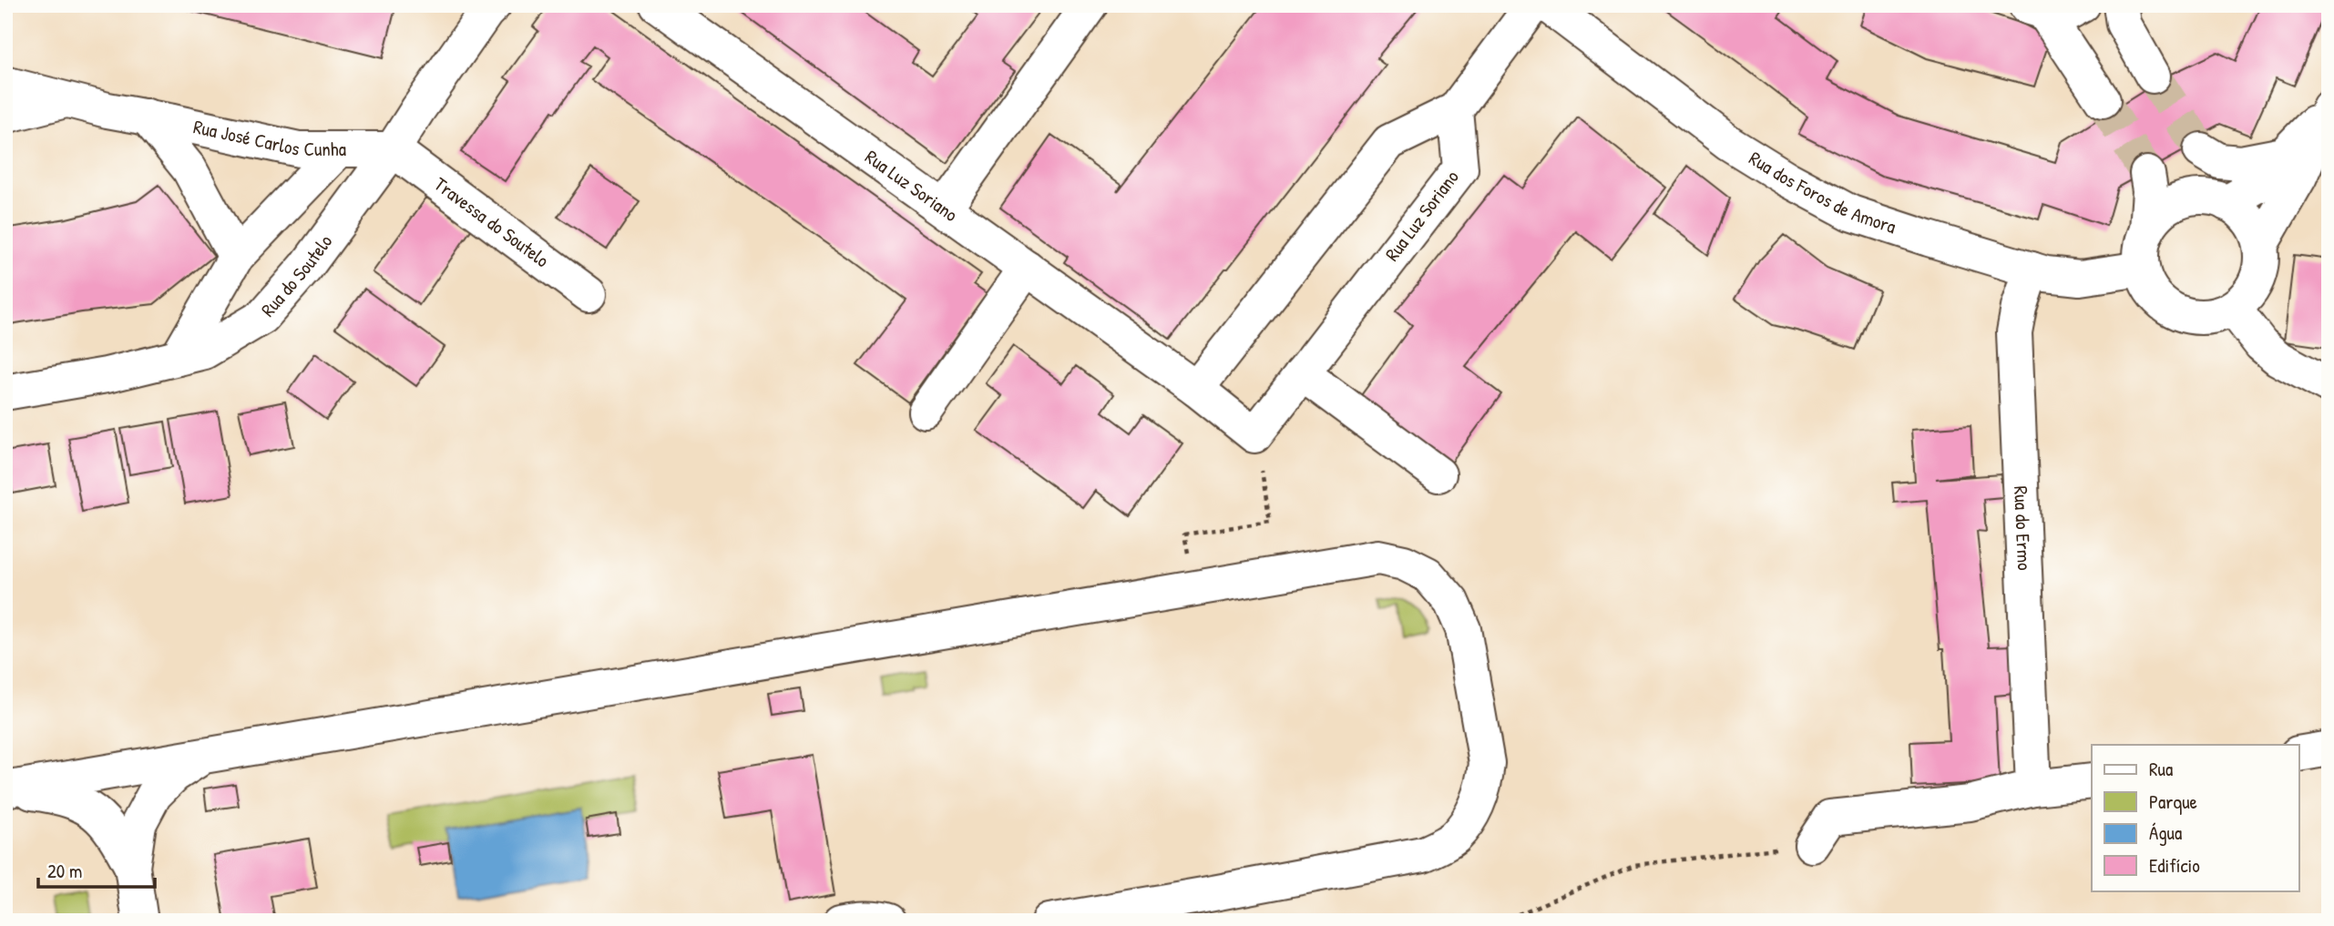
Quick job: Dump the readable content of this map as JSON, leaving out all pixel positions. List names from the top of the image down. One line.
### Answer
{"streets":{"street":["Rua José Carlos Cunha","Rua Luz Soriano","Rua dos Foros de Amora","Travessa do Soutelo","Rua do Soutelo","Rua do Ermo"]},"crossings":[["Rua José Carlos Cunha","Travessa do Soutelo"],["Rua José Carlos Cunha","Rua do Soutelo"],["Rua dos Foros de Amora","Rua do Ermo"],["Travessa do Soutelo","Rua do Soutelo"]],"legend":["Rua","Parque","Água","Edifício"],"scale_bar":"20 m"}
